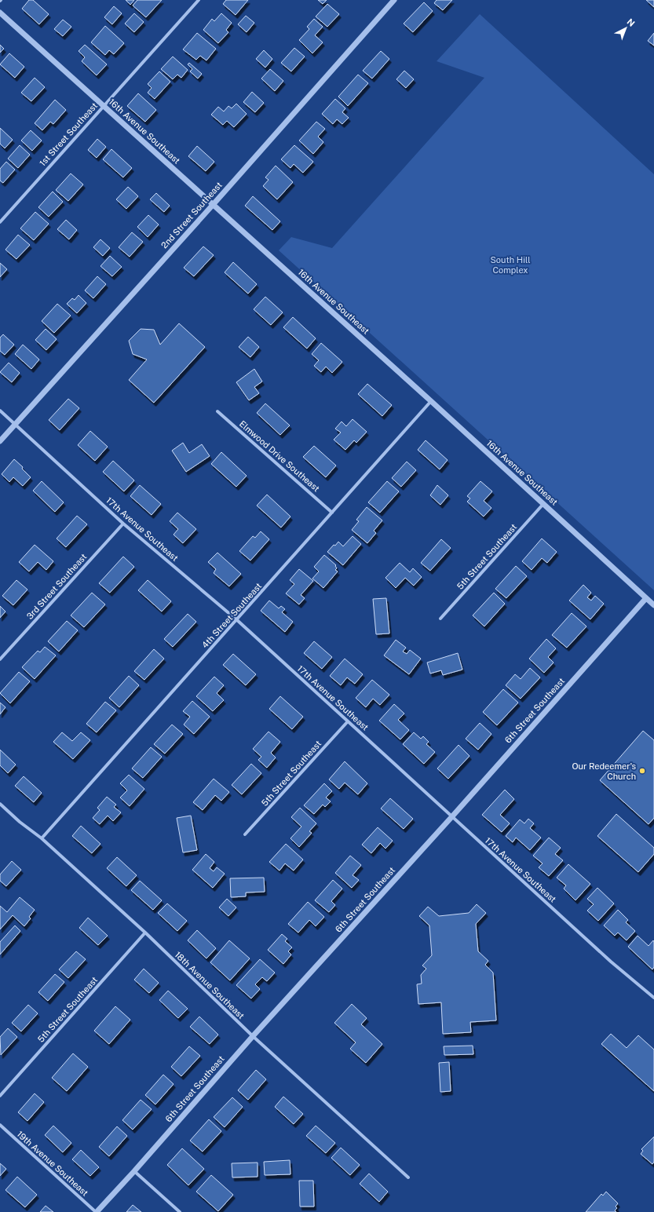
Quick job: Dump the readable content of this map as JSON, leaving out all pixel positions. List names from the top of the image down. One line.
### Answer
{"streets":{"street":["16th Avenue Southeast","1st Street Southeast","2nd Street Southeast","Elmwood Drive Southeast","17th Avenue Southeast","5th Street Southeast","3rd Street Southeast","4th Street Southeast","6th Street Southeast","18th Avenue Southeast","19th Avenue Southeast"]},"crossings":[["16th Avenue Southeast","1st Street Southeast"],["16th Avenue Southeast","2nd Street Southeast"],["16th Avenue Southeast","5th Street Southeast"],["16th Avenue Southeast","4th Street Southeast"],["16th Avenue Southeast","6th Street Southeast"],["2nd Street Southeast","17th Avenue Southeast"],["Elmwood Drive Southeast","4th Street Southeast"],["17th Avenue Southeast","5th Street Southeast"],["17th Avenue Southeast","3rd Street Southeast"],["17th Avenue Southeast","4th Street Southeast"],["17th Avenue Southeast","6th Street Southeast"],["5th Street Southeast","18th Avenue Southeast"],["4th Street Southeast","18th Avenue Southeast"],["6th Street Southeast","18th Avenue Southeast"],["6th Street Southeast","19th Avenue Southeast"]],"parks":["South Hill Complex"],"places":["Our Redeemer's Church"],"north":"top right"}
